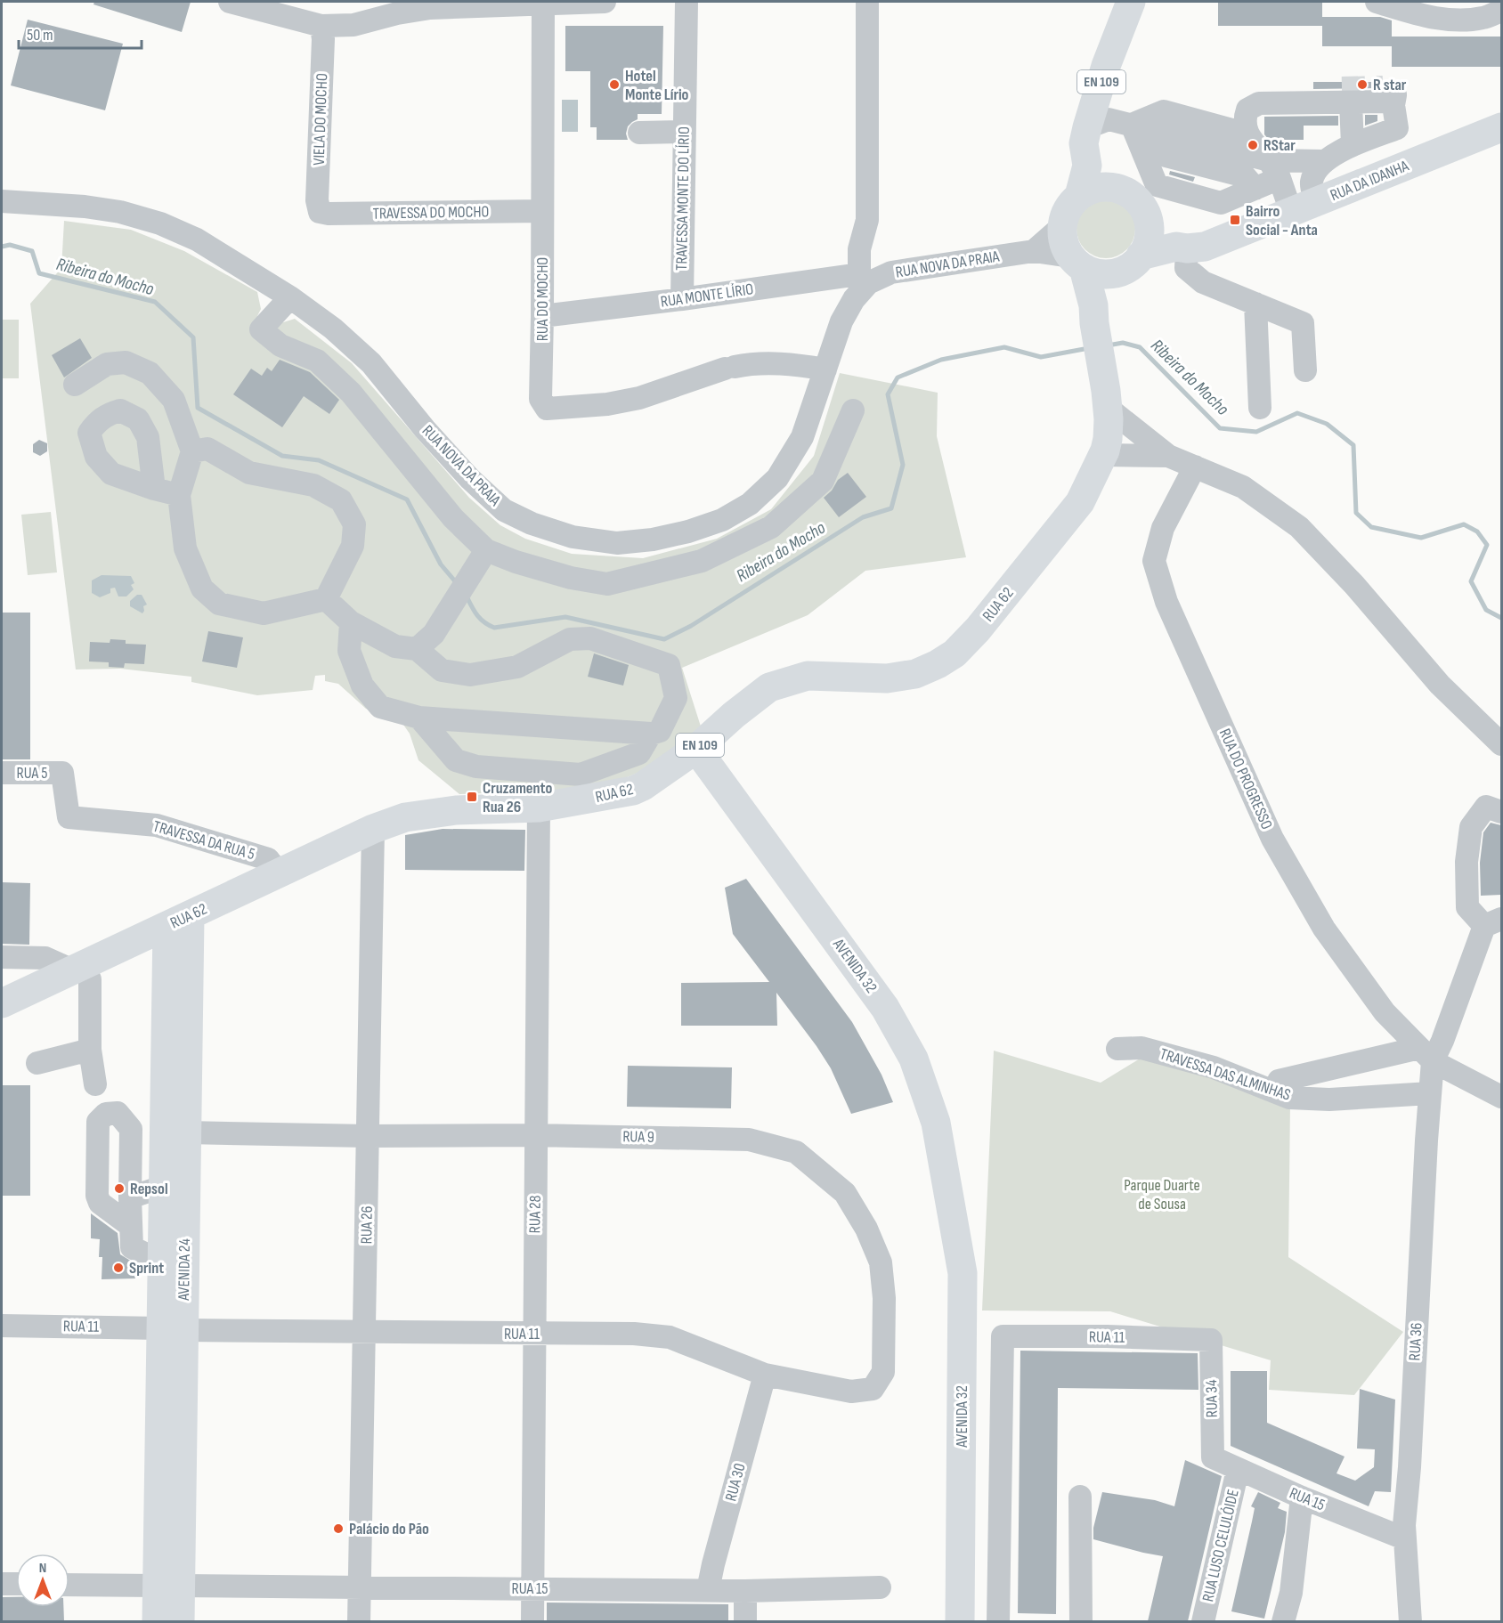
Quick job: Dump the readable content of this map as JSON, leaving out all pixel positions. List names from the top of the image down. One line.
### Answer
{"streets":{"main road":["EN 109","RUA DA IDANHA","RUA 62","AVENIDA 32","AVENIDA 24"],"street":["VIELA DO MOCHO","TRAVESSA MONTE DO LÍRIO","TRAVESSA DO MOCHO","RUA NOVA DA PRAIA","RUA MONTE LÍRIO","RUA DO MOCHO","RUA 5","RUA DO PROGRESSO","TRAVESSA DA RUA 5","TRAVESSA DAS ALMINHAS","RUA 9","RUA 28","RUA 26","RUA 11","RUA 36","RUA 34","RUA 30","RUA 15","RUA LUSO CELULÓIDE"]},"crossings":[["EN 109","RUA DA IDANHA"],["EN 109","RUA NOVA DA PRAIA"],["EN 109","RUA 62"],["VIELA DO MOCHO","TRAVESSA DO MOCHO"],["RUA DA IDANHA","RUA NOVA DA PRAIA"],["RUA DA IDANHA","RUA 62"],["TRAVESSA MONTE DO LÍRIO","RUA MONTE LÍRIO"],["TRAVESSA DO MOCHO","RUA DO MOCHO"],["RUA NOVA DA PRAIA","RUA MONTE LÍRIO"],["RUA NOVA DA PRAIA","RUA DO MOCHO"],["RUA NOVA DA PRAIA","RUA 62"],["RUA MONTE LÍRIO","RUA DO MOCHO"],["RUA 62","TRAVESSA DA RUA 5"],["RUA 62","AVENIDA 32"],["RUA 62","RUA 28"],["RUA 62","RUA 26"],["RUA 62","AVENIDA 24"],["RUA 5","TRAVESSA DA RUA 5"],["RUA DO PROGRESSO","RUA 36"],["TRAVESSA DAS ALMINHAS","RUA 36"],["RUA 9","RUA 28"],["RUA 9","RUA 26"],["RUA 9","AVENIDA 24"],["RUA 9","RUA 11"],["RUA 28","RUA 11"],["RUA 28","RUA 15"],["RUA 26","RUA 11"],["RUA 26","RUA 15"],["AVENIDA 24","RUA 11"],["AVENIDA 24","RUA 15"],["RUA 11","RUA 34"],["RUA 11","RUA 30"],["RUA 36","RUA 15"],["RUA 34","RUA 15"],["RUA 30","RUA 15"],["RUA 15","RUA LUSO CELULÓIDE"]],"water":["Ribeira do Mocho"],"parks":["Parque Duarte de Sousa"],"places":{"other":["Hotel Monte Lírio","R star","RStar","Repsol","Sprint","Palácio do Pão"],"transit":["Bairro Social - Anta","Cruzamento Rua 26"]},"scale_bar":"50 m","north":"top"}
